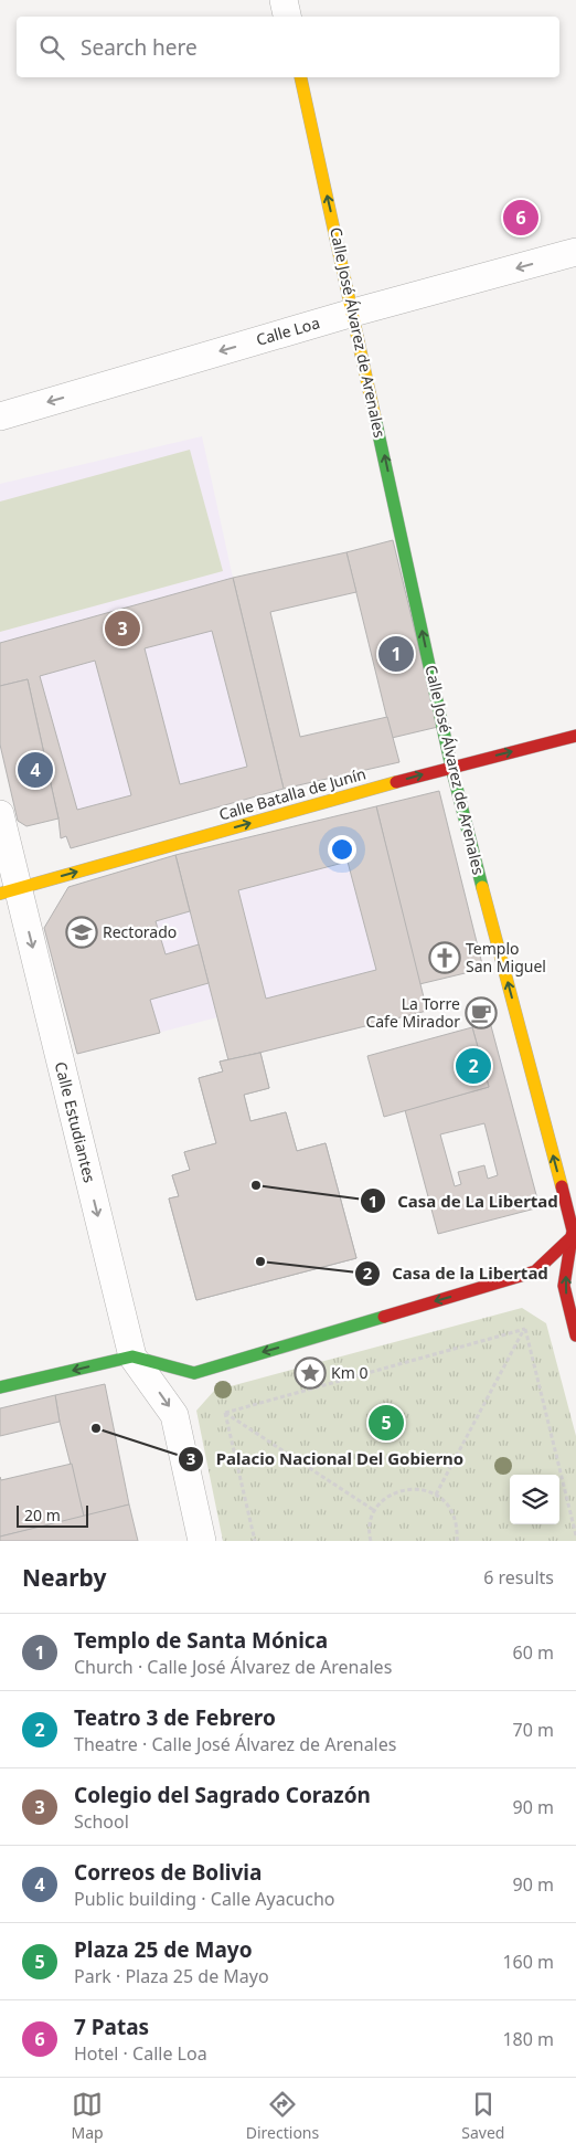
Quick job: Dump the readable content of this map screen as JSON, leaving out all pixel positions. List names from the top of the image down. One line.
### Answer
{"streets":{"street":["Calle Loa","Calle José Álvarez de Arenales","Calle Batalla de Junín","Calle Estudiantes"]},"crossings":[["Calle Loa","Calle José Álvarez de Arenales"],["Calle José Álvarez de Arenales","Calle Batalla de Junín"],["Calle Batalla de Junín","Calle Estudiantes"]],"one_way":["Calle Loa","Calle José Álvarez de Arenales","Calle Batalla de Junín","Calle Estudiantes"],"places":{"school or university":["Rectorado"],"church":["Templo San Miguel"],"cafe":["La Torre Cafe Mirador"],"other":["Casa de La Libertad","Casa de la Libertad","Palacio Nacional Del Gobierno"],"place":["Km 0"]},"scale_bar":"20 m","page":{"search":"Search here","pins":["6","3","1","4","2","5"],"scale":"20 m","heading":["Nearby","6 results"],"list":[{"mark":"1","name":"Templo de Santa Mónica","note":"Church · Calle José Álvarez de Arenales","value":"60 m"},{"mark":"2","name":"Teatro 3 de Febrero","note":"Theatre · Calle José Álvarez de Arenales","value":"70 m"},{"mark":"3","name":"Colegio del Sagrado Corazón","note":"School","value":"90 m"},{"mark":"4","name":"Correos de Bolivia","note":"Public building · Calle Ayacucho","value":"90 m"},{"mark":"5","name":"Plaza 25 de Mayo","note":"Park · Plaza 25 de Mayo","value":"160 m"},{"mark":"6","name":"7 Patas","note":"Hotel · Calle Loa","value":"180 m"}],"nav":["Map","Directions","Saved"]}}
